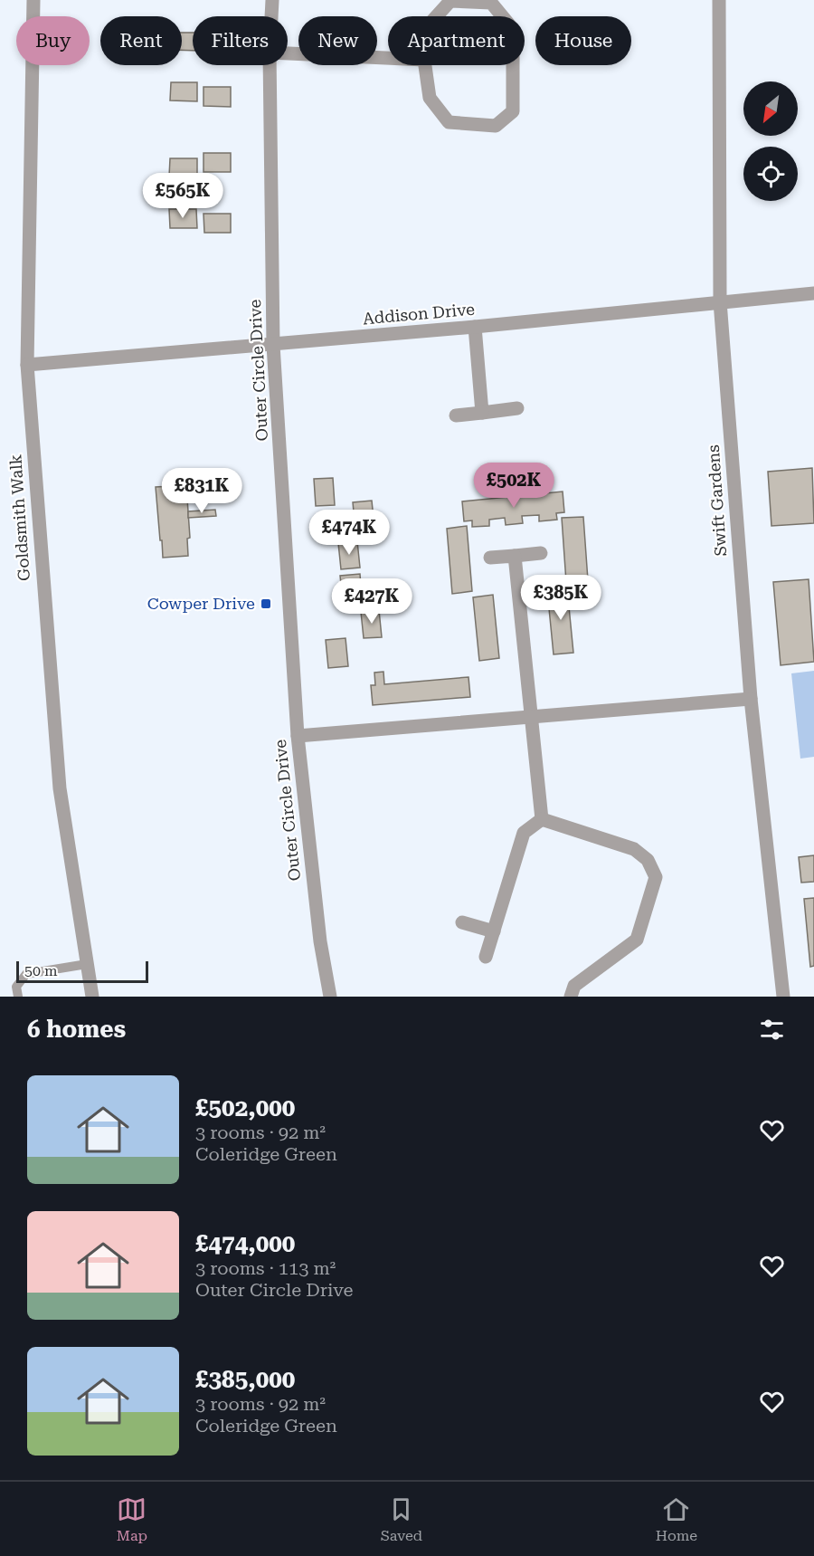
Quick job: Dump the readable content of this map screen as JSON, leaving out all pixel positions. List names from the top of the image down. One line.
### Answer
{"streets":{"street":["Addison Drive","Outer Circle Drive","Swift Gardens","Goldsmith Walk"]},"crossings":[["Addison Drive","Outer Circle Drive"],["Addison Drive","Swift Gardens"],["Addison Drive","Goldsmith Walk"]],"places":{"transit":["Cowper Drive"]},"scale_bar":"50 m","north":"bottom left","page":{"chip":["Buy","Rent","Filters","New","Apartment","House"],"price":["£565K","£502K","£831K","£474K","£385K","£427K"],"scale":"50 m","heading":"6 homes","list":[{"name":"£502,000","note":"3 rooms · 92 m² · Coleridge Green"},{"name":"£474,000","note":"3 rooms · 113 m² · Outer Circle Drive"},{"name":"£385,000","note":"3 rooms · 92 m² · Coleridge Green"}],"tabs":["Map","Saved","Home"]}}
